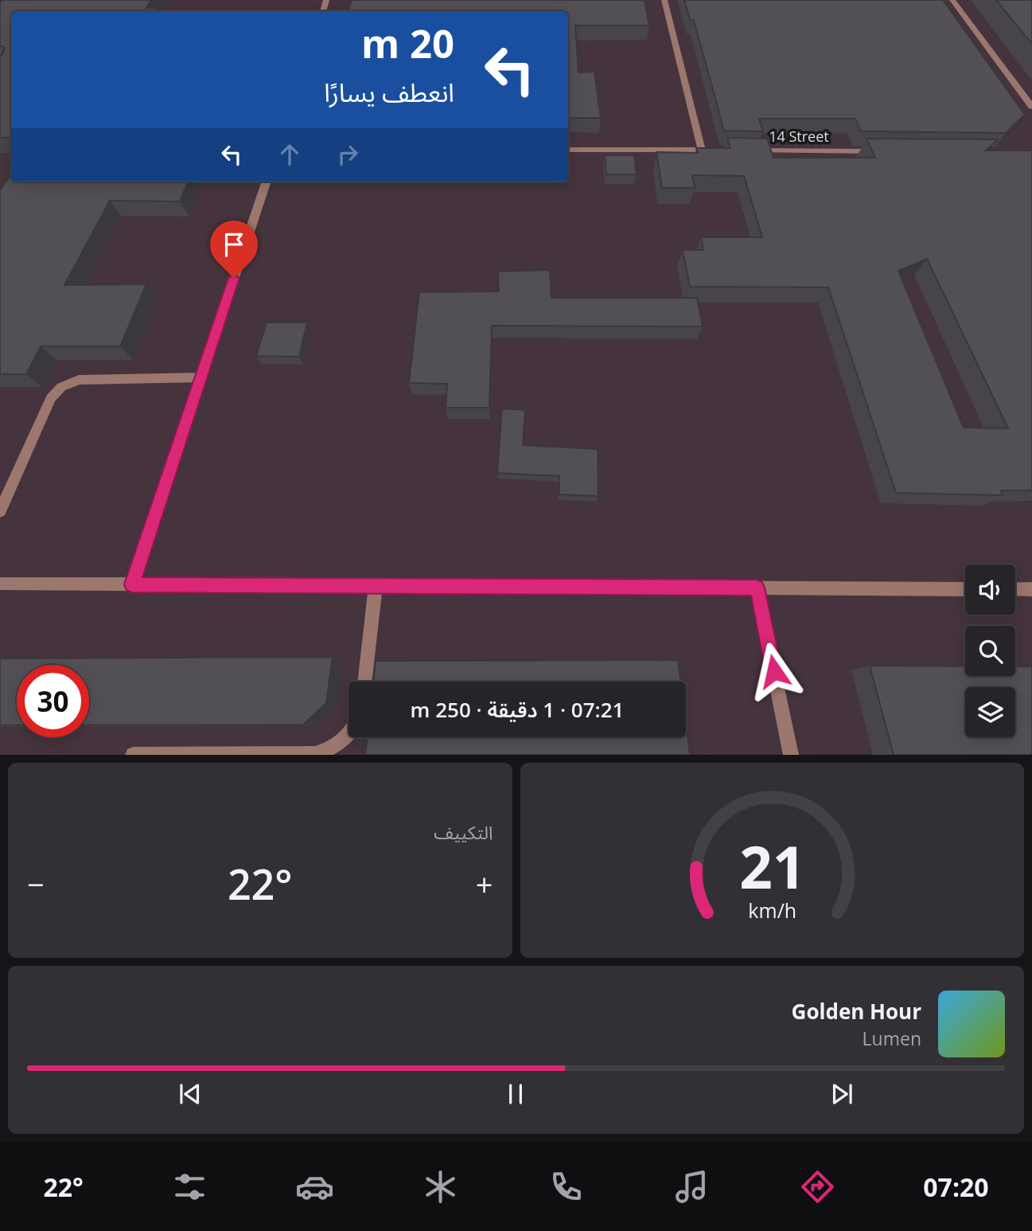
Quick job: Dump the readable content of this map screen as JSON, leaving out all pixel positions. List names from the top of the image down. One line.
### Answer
{"streets":{"street":["14 Street"]},"page":{"turn":["20 m","انعطف يسارًا"],"limit":"30","trip":"07:21 · 1 دقيقة · 250 m","tile":"التكييف","heat":["−","22°","+"],"song":["Golden Hour","Lumen"],"tabs":["07:20","22°"],"gauge":["21","km/h"]}}
